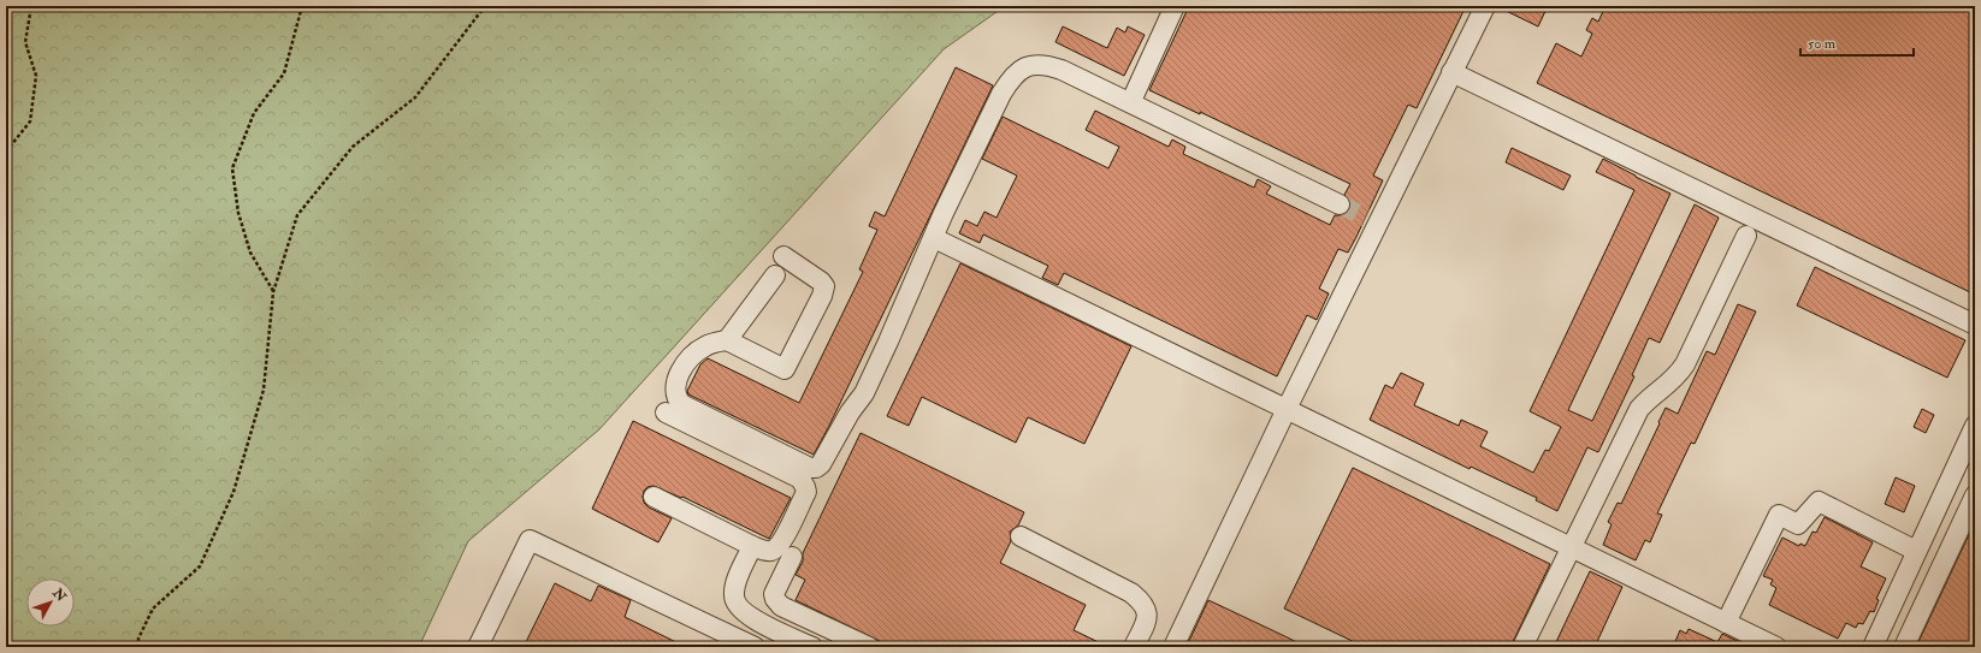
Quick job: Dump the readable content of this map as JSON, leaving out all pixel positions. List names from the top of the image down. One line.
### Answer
{"scale_bar":"50 m","north":"top right"}
